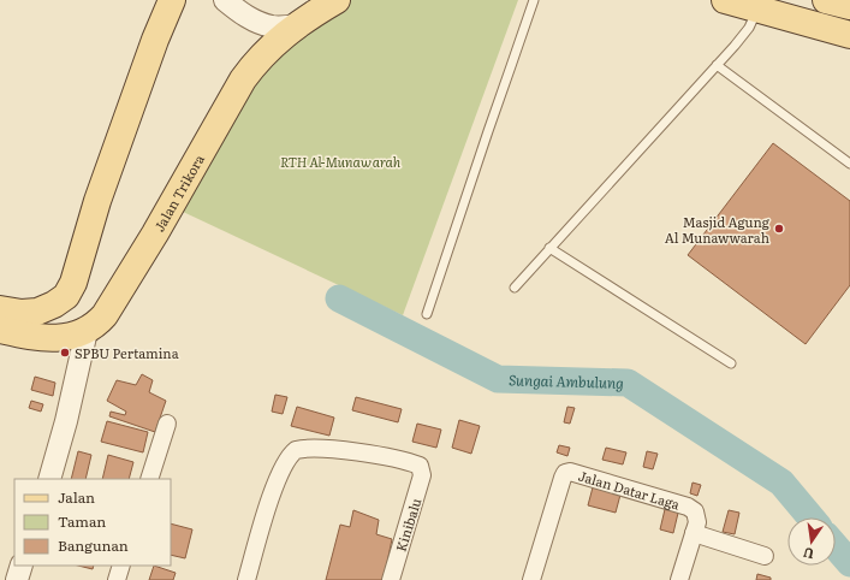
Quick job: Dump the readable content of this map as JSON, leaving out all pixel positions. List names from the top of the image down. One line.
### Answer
{"streets":{"main road":["Jalan Trikora"],"street":["Jalan Datar Laga","Kinibalu"]},"water":["Sungai Ambulung"],"parks":["RTH Al-Munawarah"],"places":["Masjid Agung Al Munawwarah","SPBU Pertamina"],"legend":["Jalan","Taman","Bangunan"],"north":"bottom"}
